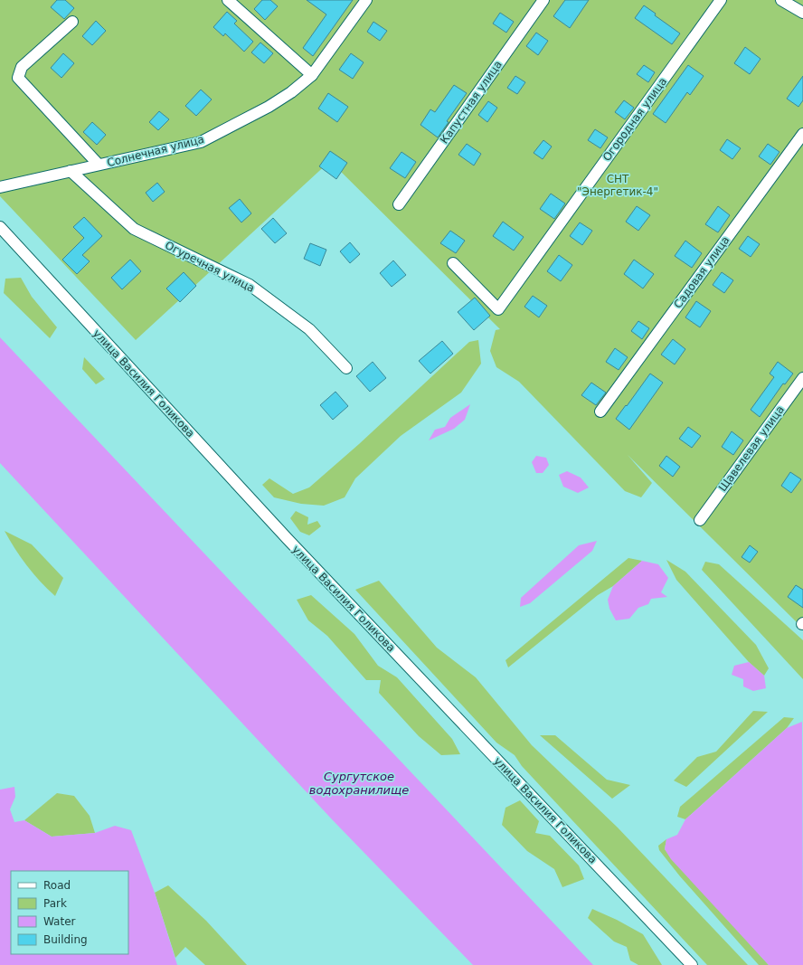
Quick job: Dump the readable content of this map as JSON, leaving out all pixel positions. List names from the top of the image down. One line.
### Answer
{"streets":{"street":["Капустная улица","Огородная улица","Солнечная улица","Огуречная улица","Садовая улица","улица Василия Голикова","Щавелевая улица"]},"crossings":[["Солнечная улица","Огуречная улица"]],"water":["Сургутское водохранилище"],"parks":["СНТ \"Энергетик-4\""],"legend":["Road","Park","Water","Building"]}
